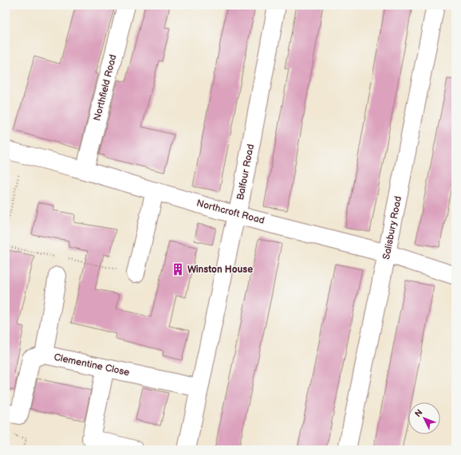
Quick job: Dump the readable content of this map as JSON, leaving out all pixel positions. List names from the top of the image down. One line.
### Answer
{"streets":{"street":["Northfield Road","Balfour Road","Northcroft Road","Salisbury Road","Clementine Close"]},"crossings":[["Northfield Road","Northcroft Road"],["Balfour Road","Northcroft Road"],["Balfour Road","Clementine Close"],["Northcroft Road","Salisbury Road"]],"places":{"building":["Winston House"]},"north":"top left"}
